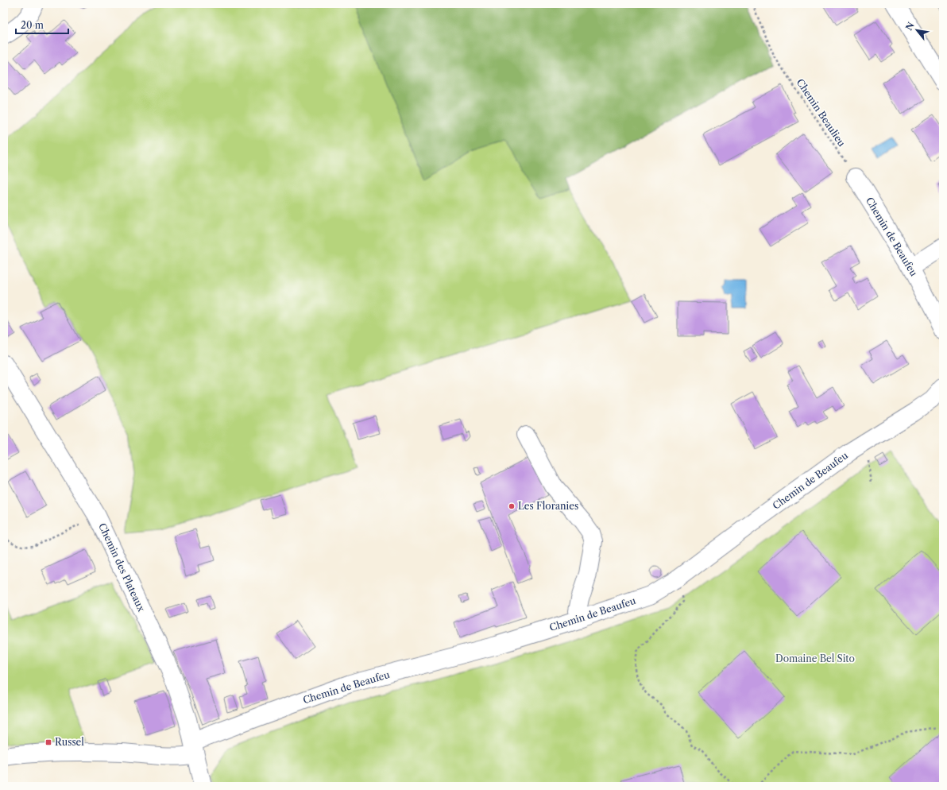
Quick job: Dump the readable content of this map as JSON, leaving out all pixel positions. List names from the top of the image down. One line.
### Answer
{"streets":{"street":["Chemin de Beaufeu","Chemin des Plateaux"],"path":["Chemin Beaulieu"]},"crossings":[["Chemin Beaulieu","Chemin de Beaufeu"],["Chemin de Beaufeu","Chemin des Plateaux"]],"parks":["Domaine Bel Sito"],"places":{"other":["Les Floranies"],"transit":["Russel"]},"scale_bar":"20 m","north":"top left"}
